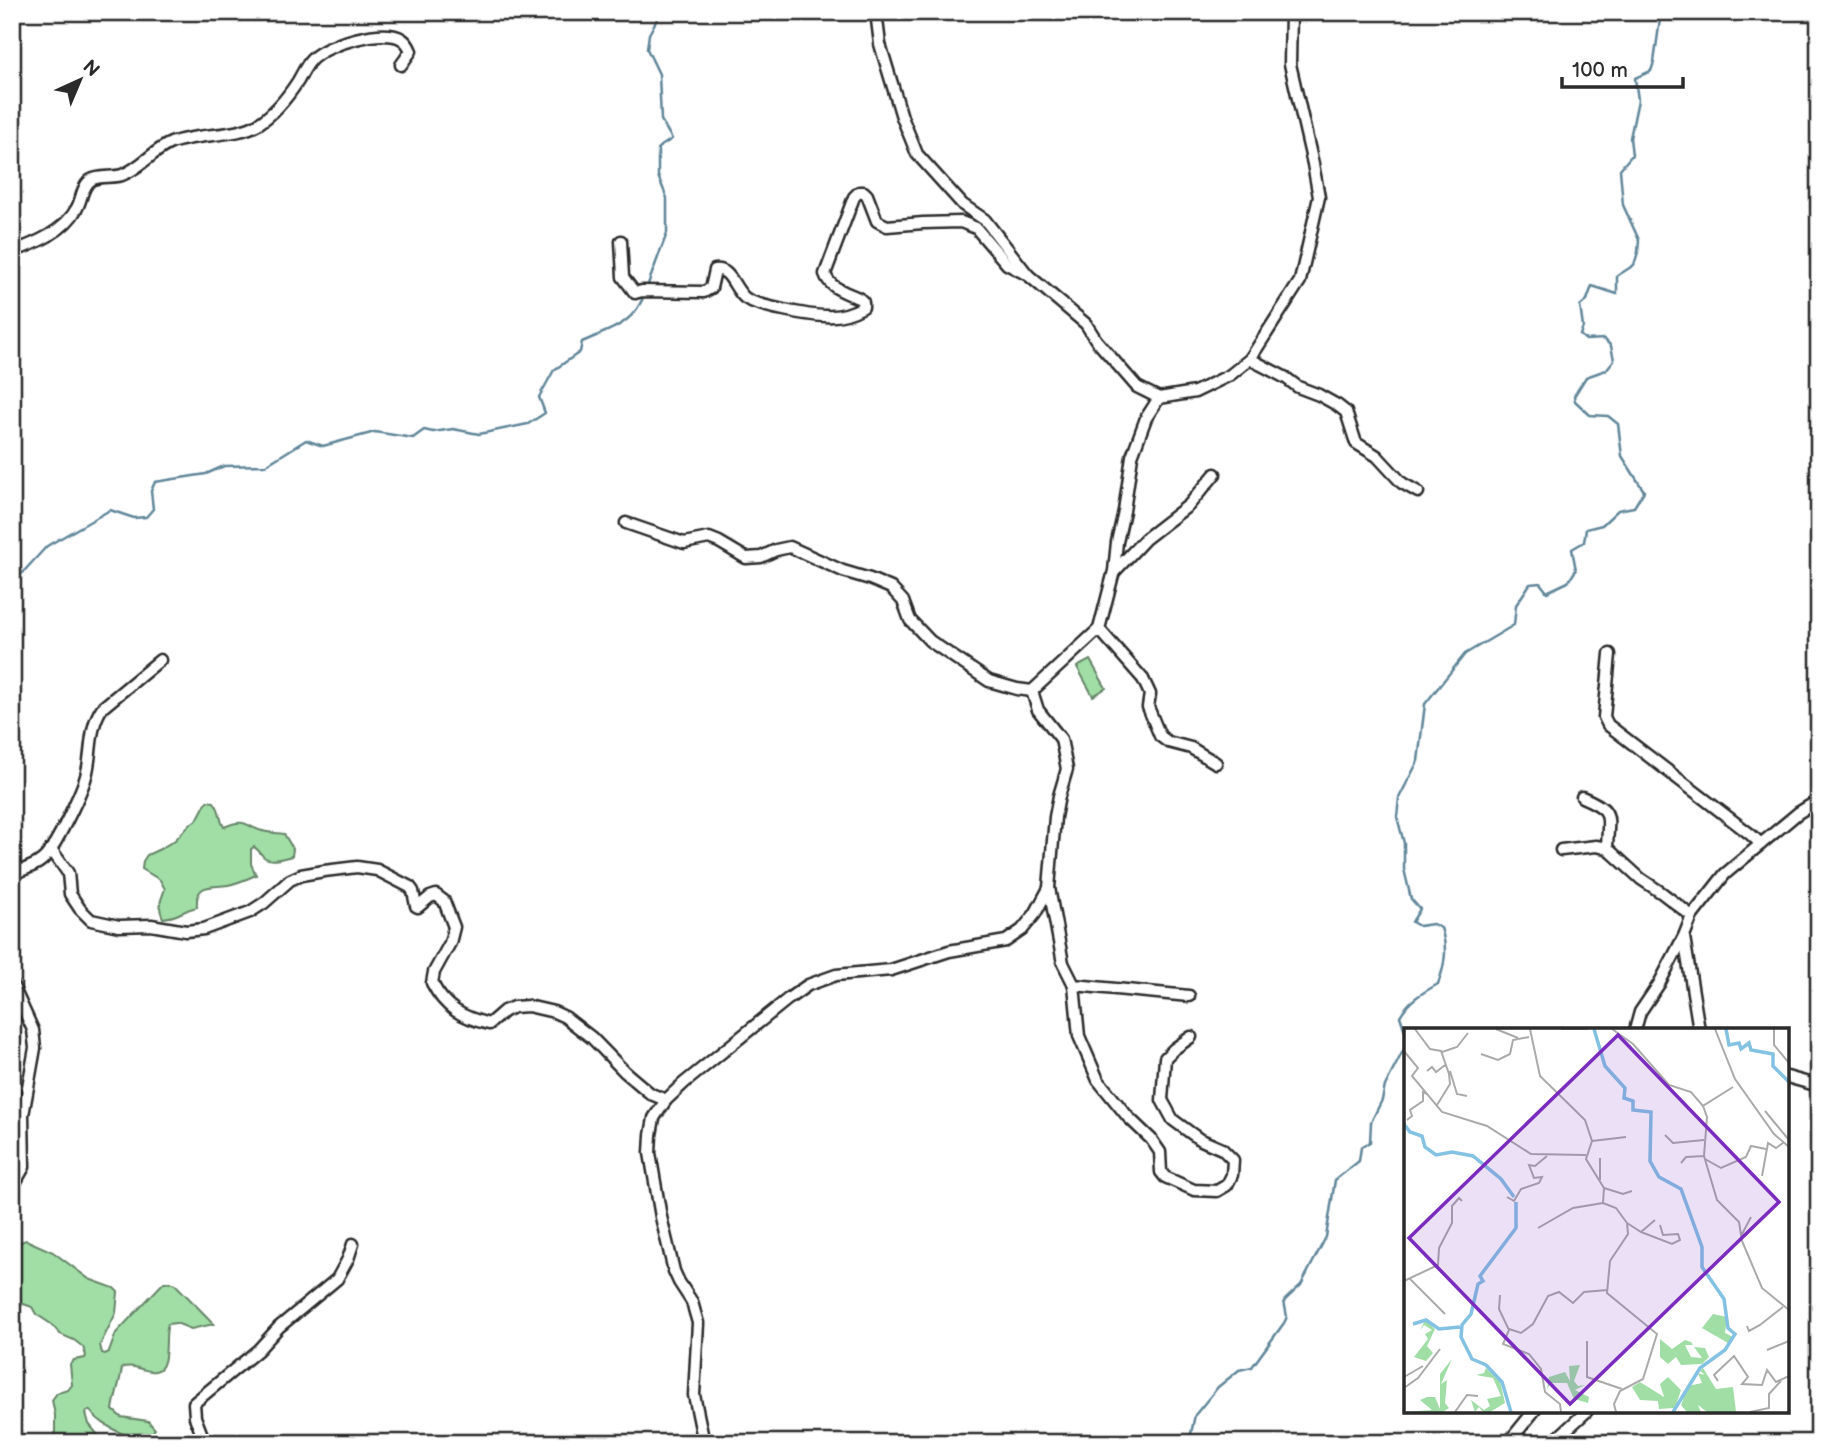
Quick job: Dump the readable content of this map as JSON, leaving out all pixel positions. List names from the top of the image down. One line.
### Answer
{"scale_bar":"100 m","north":"top right"}
